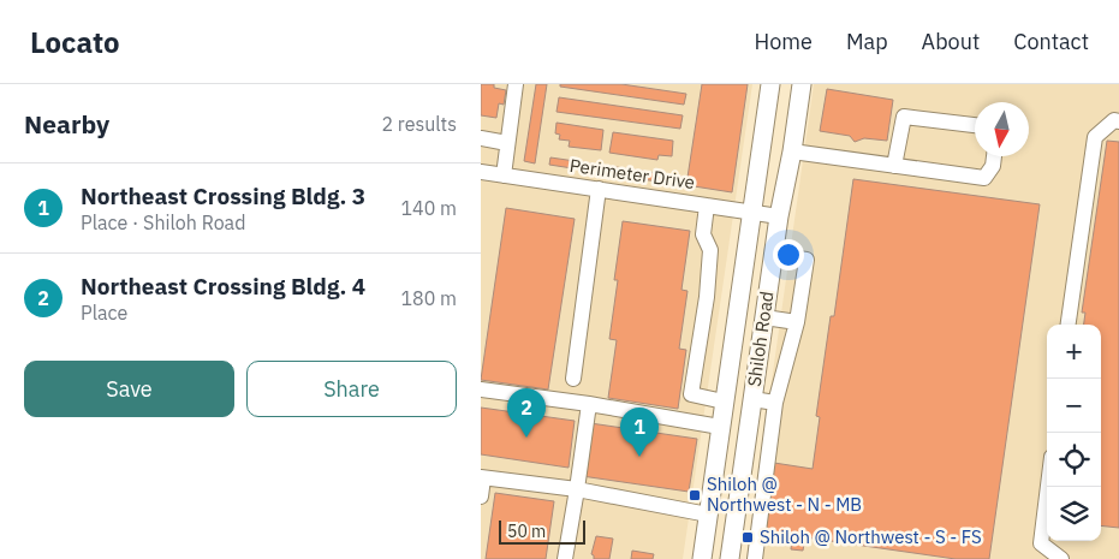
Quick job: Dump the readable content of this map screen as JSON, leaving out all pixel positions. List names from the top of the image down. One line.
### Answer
{"streets":{"main road":["Shiloh Road"],"street":["Perimeter Drive"]},"crossings":[["Perimeter Drive","Shiloh Road"]],"places":{"transit":["Shiloh @ Northwest - N - MB","Shiloh @ Northwest - S - FS"]},"scale_bar":"50 m","north":"bottom","page":{"header":"Locato","nav":["Home","Map","About","Contact"],"heading":["Nearby","2 results"],"list":[{"mark":"1","name":"Northeast Crossing Bldg. 3","note":"Place · Shiloh Road","value":"140 m"},{"mark":"2","name":"Northeast Crossing Bldg. 4","note":"Place","value":"180 m"}],"map_buttons":["+","−"],"buttons":["Save","Share"],"pins":["2","1"],"scale":"50 m"}}
